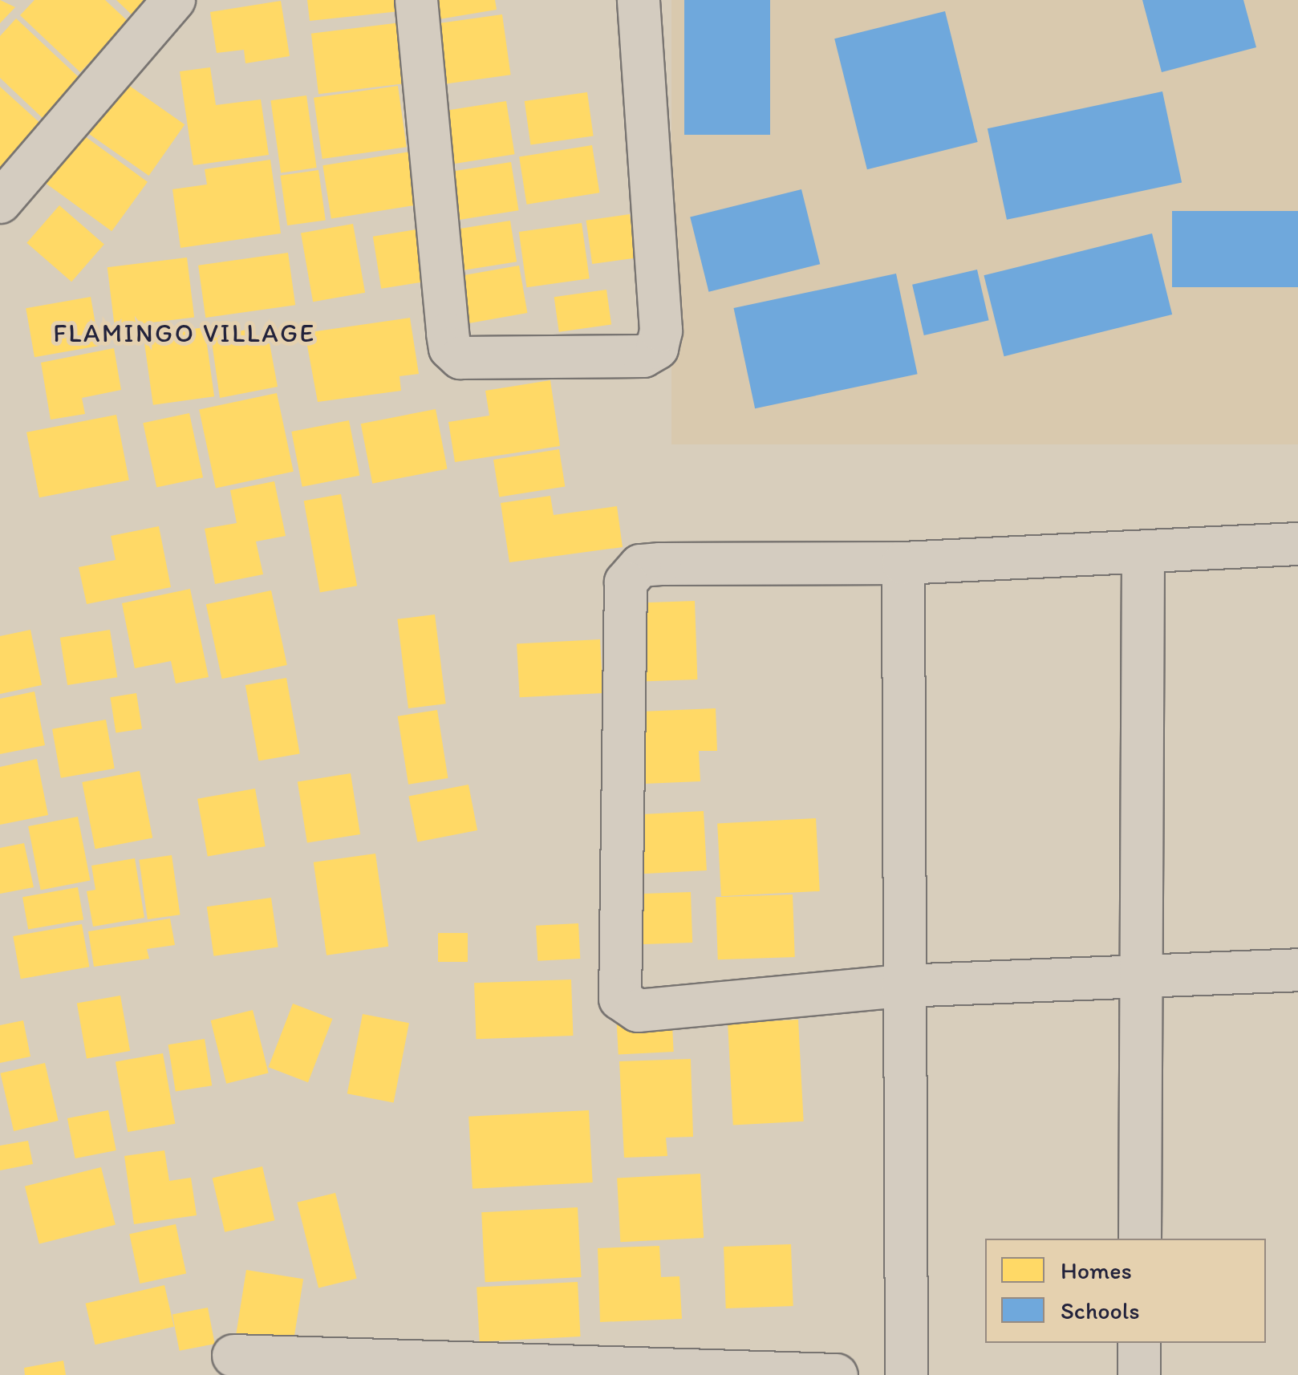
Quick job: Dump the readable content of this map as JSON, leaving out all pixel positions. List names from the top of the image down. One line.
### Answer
{"districts":["FLAMINGO VILLAGE"],"legend":["Homes","Schools"]}
